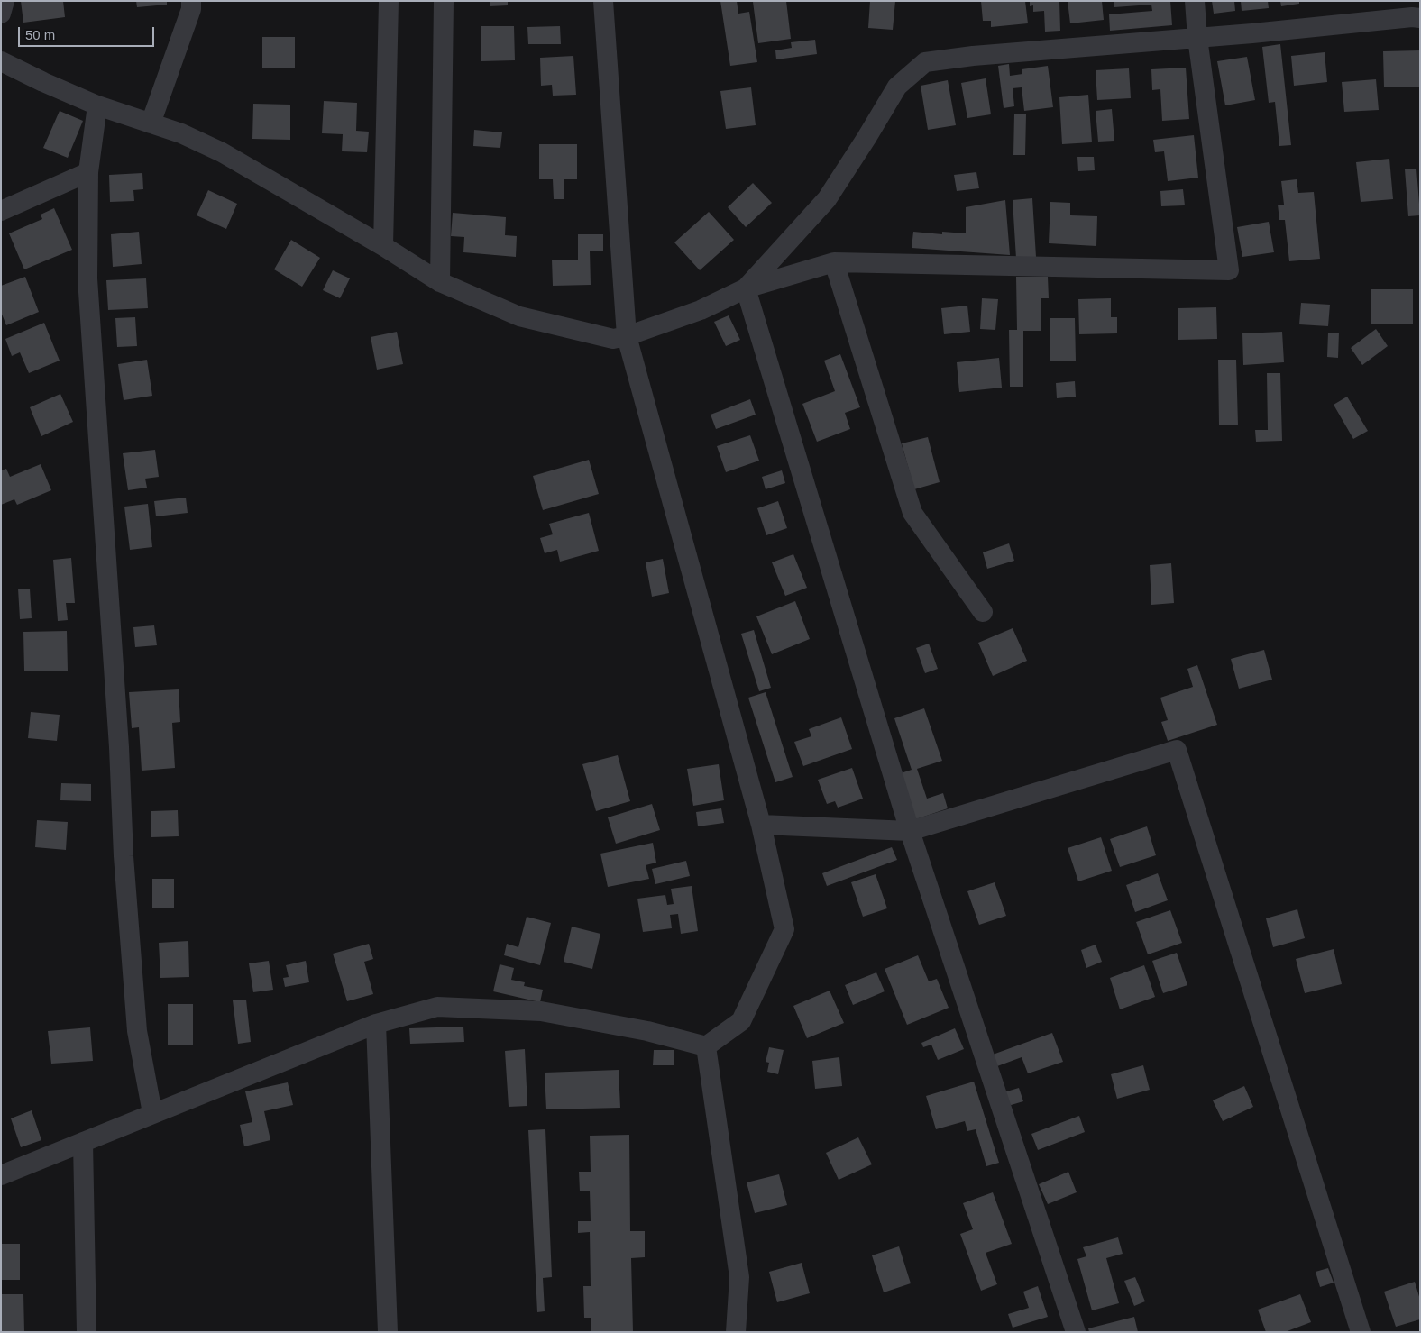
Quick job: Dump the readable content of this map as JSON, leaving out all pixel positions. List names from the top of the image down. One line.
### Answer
{"scale_bar":"50 m"}
